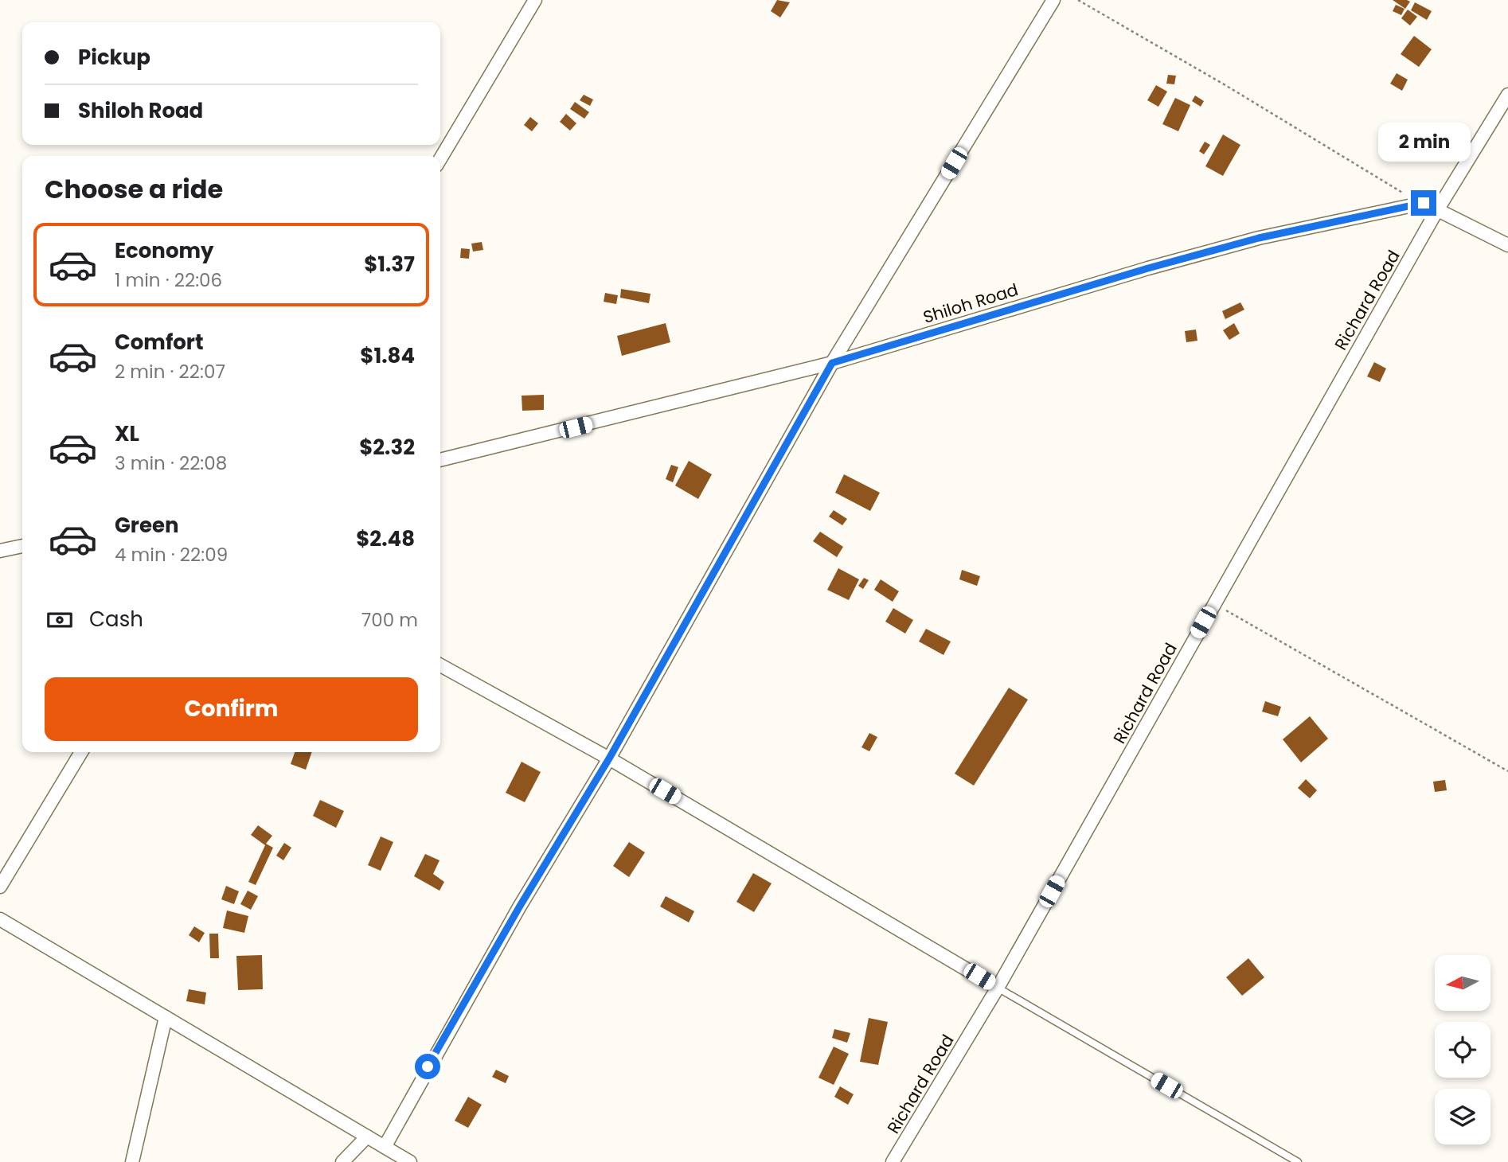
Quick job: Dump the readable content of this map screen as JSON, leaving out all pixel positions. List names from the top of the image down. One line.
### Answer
{"streets":{"street":["Richard Road","Shiloh Road"]},"north":"left","page":{"banner":["Pickup","Shiloh Road"],"bubble":"2 min","heading":"Choose a ride","list":[{"name":"Economy","note":"1 min · 22:06","value":"$1.37"},{"name":"Comfort","note":"2 min · 22:07","value":"$1.84"},{"name":"XL","note":"3 min · 22:08","value":"$2.32"},{"name":"Green","note":"4 min · 22:09","value":"$2.48"}],"pay":["Cash","700 m"],"buttons":"Confirm"}}
